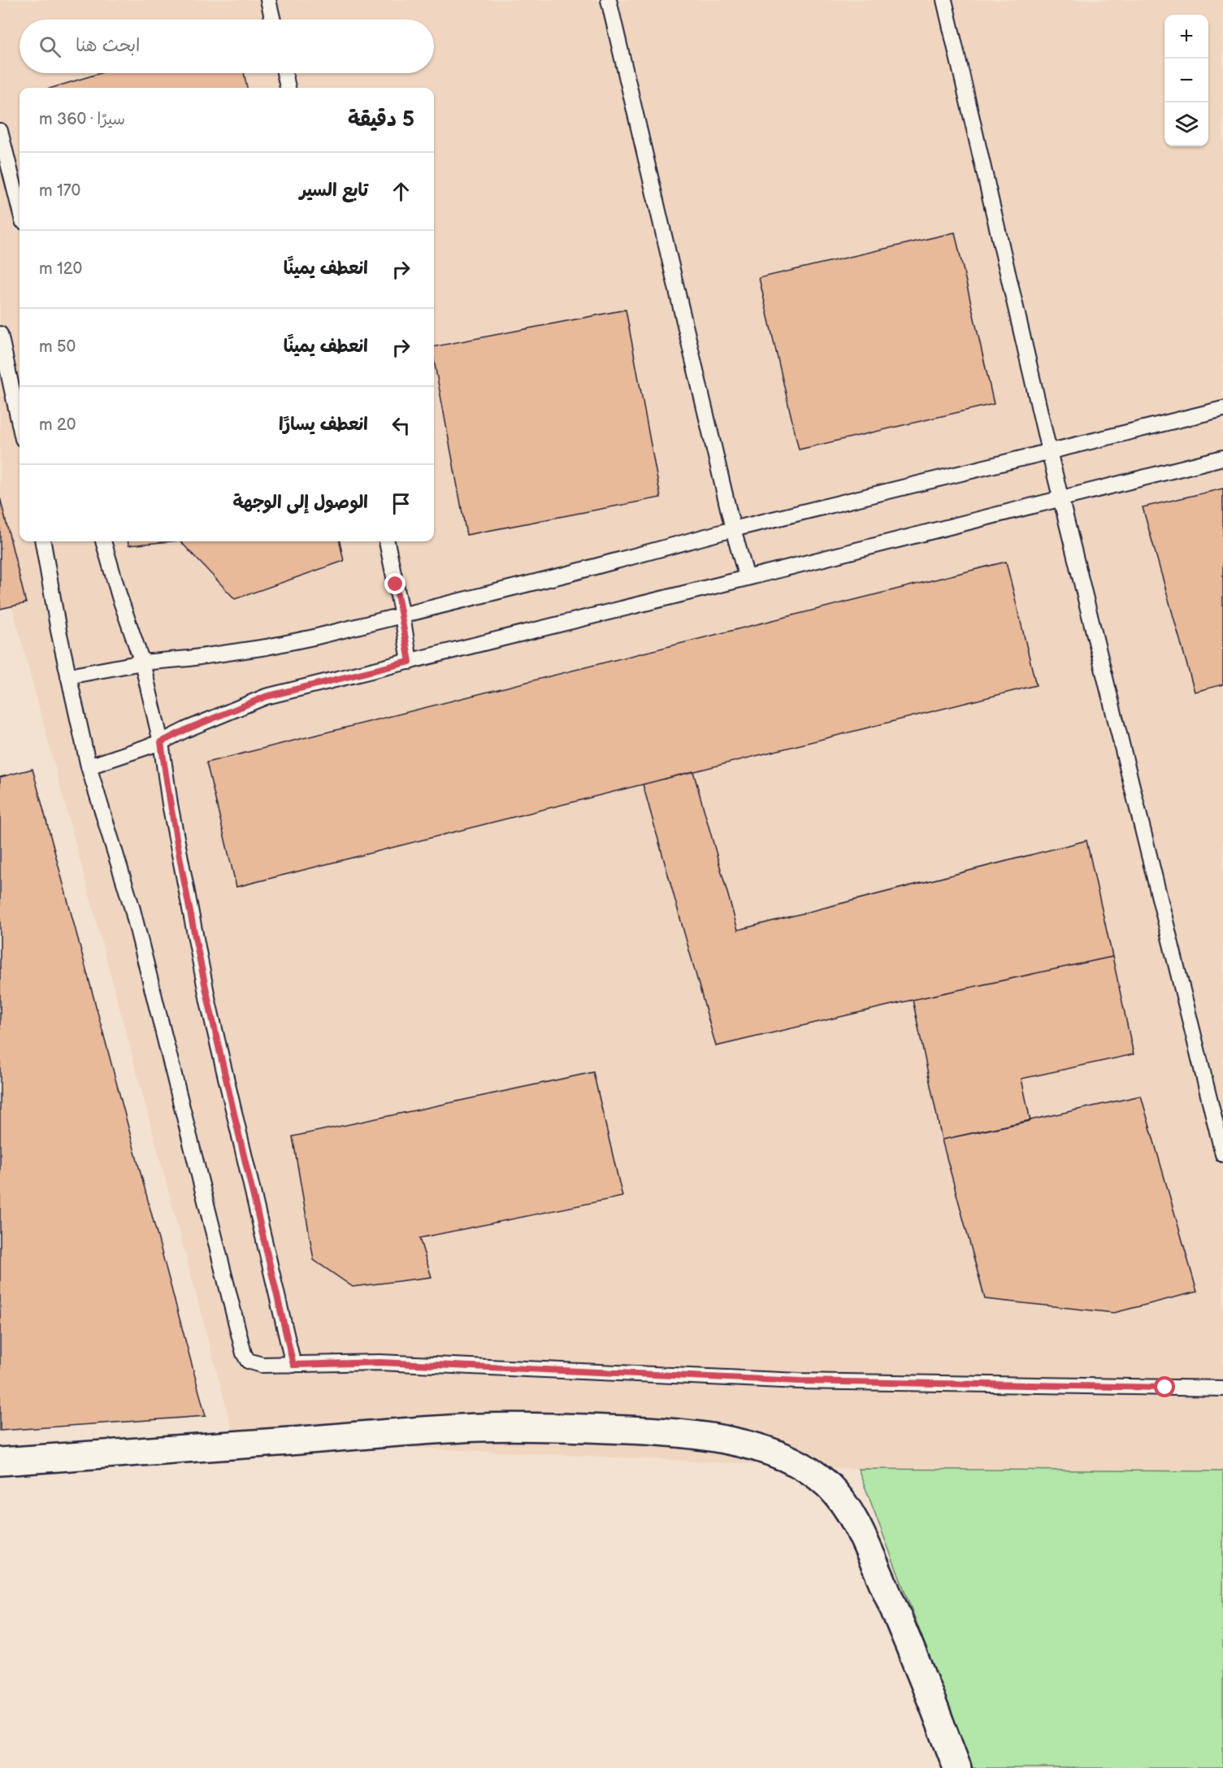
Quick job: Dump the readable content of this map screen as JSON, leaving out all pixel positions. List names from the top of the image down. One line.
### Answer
{"page":{"map_buttons":["+","−"],"search":"ابحث هنا","heading":["5 دقيقة","سيرًا · 360 m"],"list":[["تابع السير","170 m"],["انعطف يمينًا","120 m"],["انعطف يمينًا","50 m"],["انعطف يسارًا","20 m"],"الوصول إلى الوجهة"]}}
